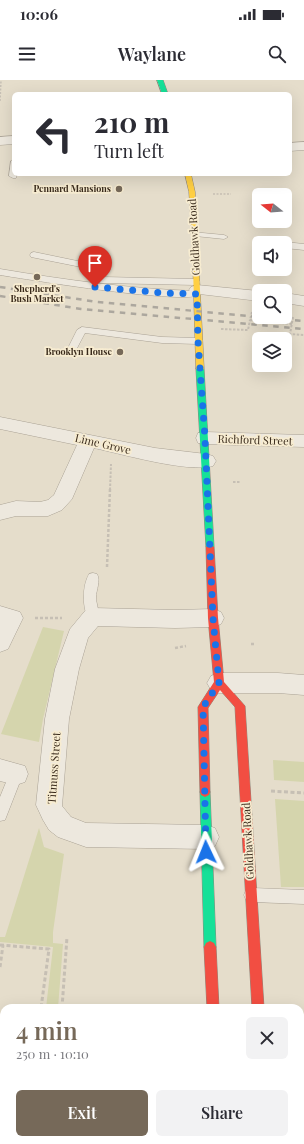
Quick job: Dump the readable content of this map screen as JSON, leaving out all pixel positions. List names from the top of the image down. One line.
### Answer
{"streets":{"main road":["Goldhawk Road"],"street":["Richford Street","Lime Grove","Titmuss Street"]},"crossings":[["Goldhawk Road","Richford Street"],["Goldhawk Road","Lime Grove"]],"places":["Pennard Mansions","Shepherd's Bush Market","Brooklyn House"],"north":"left","page":{"status":"10:06","header":"Waylane","turn":["210 m","Turn left"],"heading":["4 min","250 m · 10:10"],"buttons":["Exit","Share"]}}
